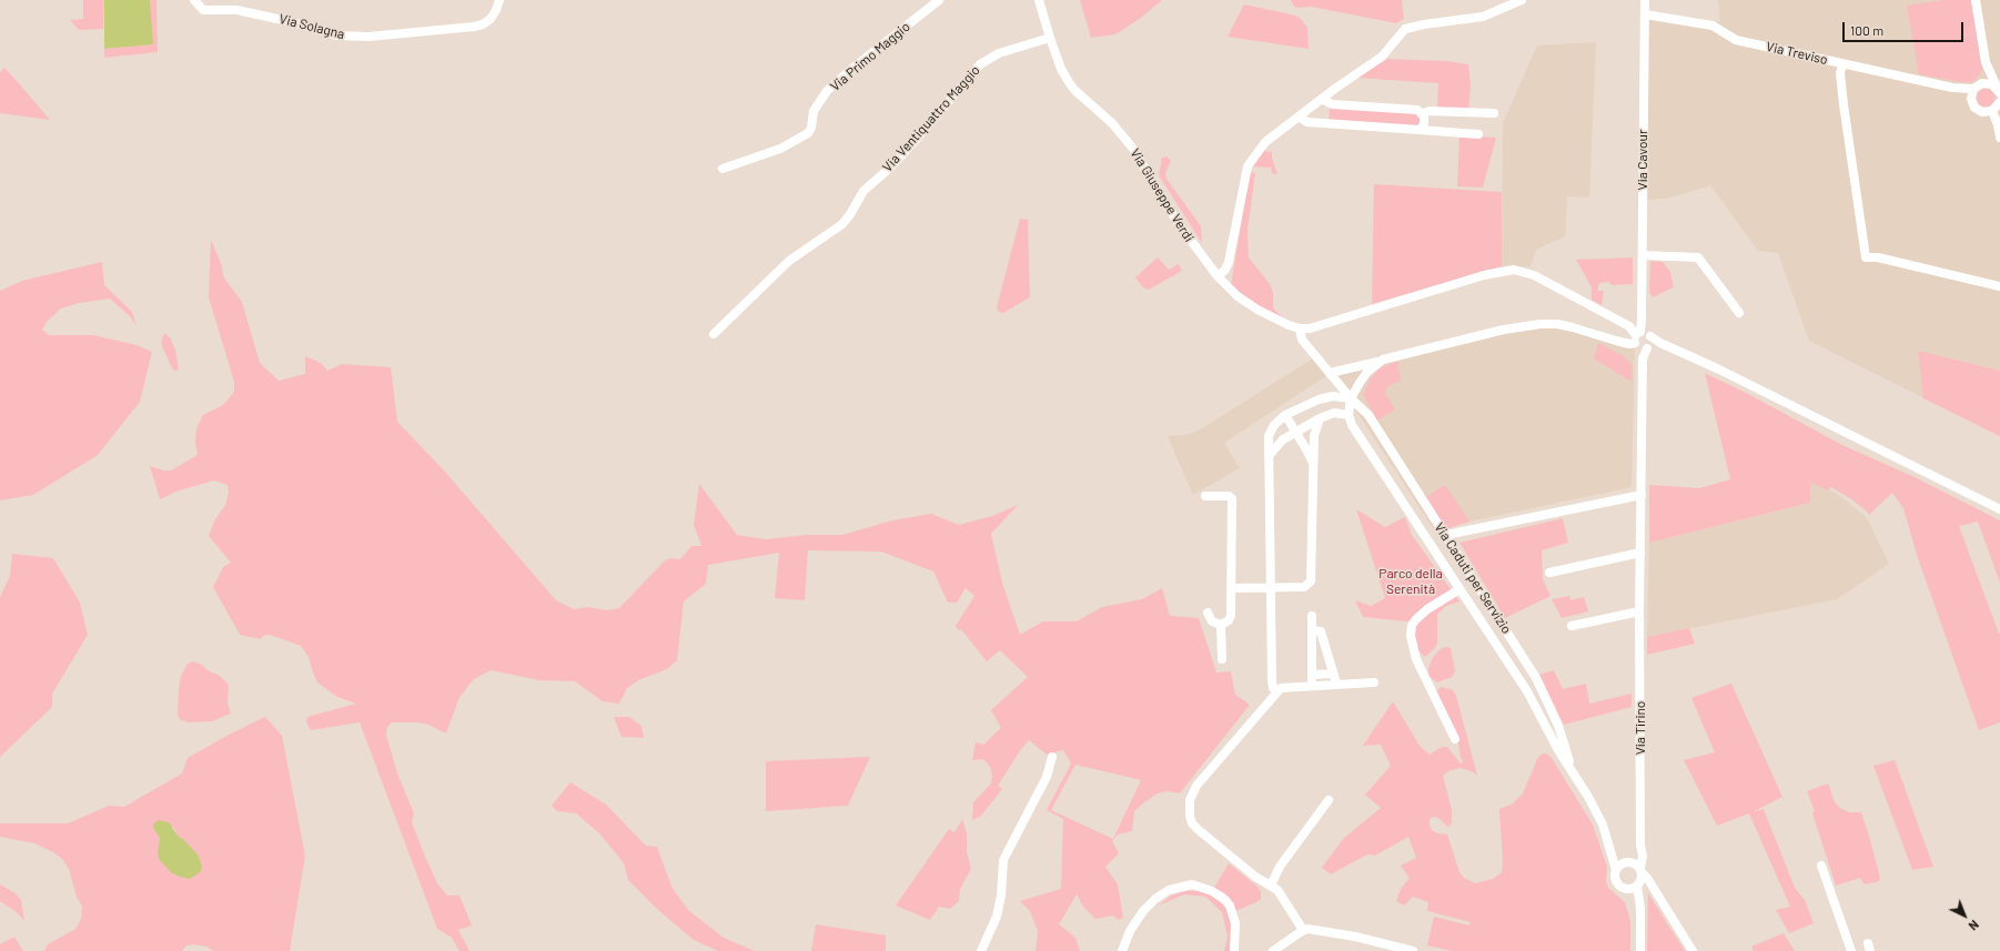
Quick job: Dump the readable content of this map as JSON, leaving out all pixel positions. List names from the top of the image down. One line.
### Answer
{"streets":{"street":["Via Solagna","Via Treviso","Via Primo Maggio","Via Ventiquattro Maggio","Via Cavour","Via Giuseppe Verdi","Via Caduti per Servizio","Via Tirino"]},"crossings":[["Via Treviso","Via Cavour"],["Via Ventiquattro Maggio","Via Giuseppe Verdi"],["Via Cavour","Via Tirino"],["Via Giuseppe Verdi","Via Caduti per Servizio"],["Via Caduti per Servizio","Via Tirino"]],"parks":["Parco della Serenità"],"scale_bar":"100 m","north":"bottom right"}
